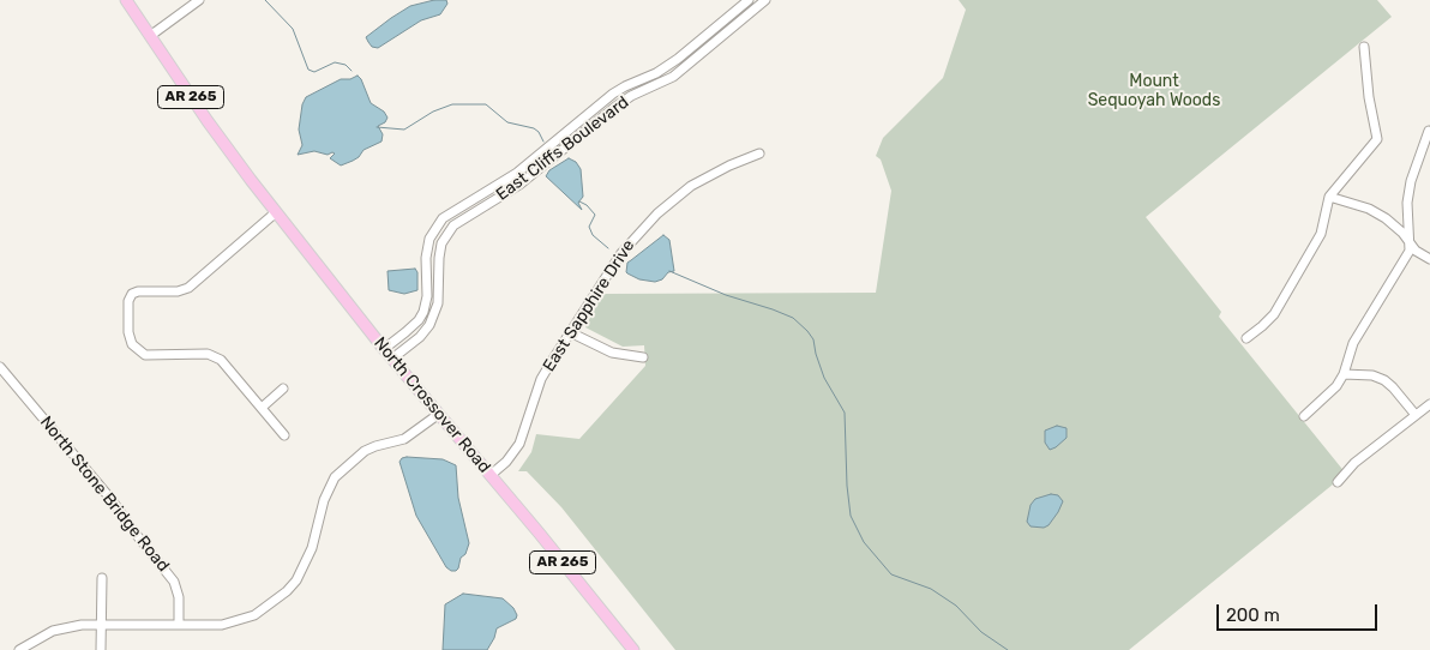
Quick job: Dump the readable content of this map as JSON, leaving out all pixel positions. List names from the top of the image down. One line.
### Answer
{"streets":{"main road":["AR 265","North Crossover Road"],"street":["East Cliffs Boulevard","East Sapphire Drive","North Stone Bridge Road"]},"crossings":[["AR 265","North Crossover Road"],["East Cliffs Boulevard","North Crossover Road"],["East Sapphire Drive","North Crossover Road"]],"parks":["Mount Sequoyah Woods"],"scale_bar":"200 m"}
